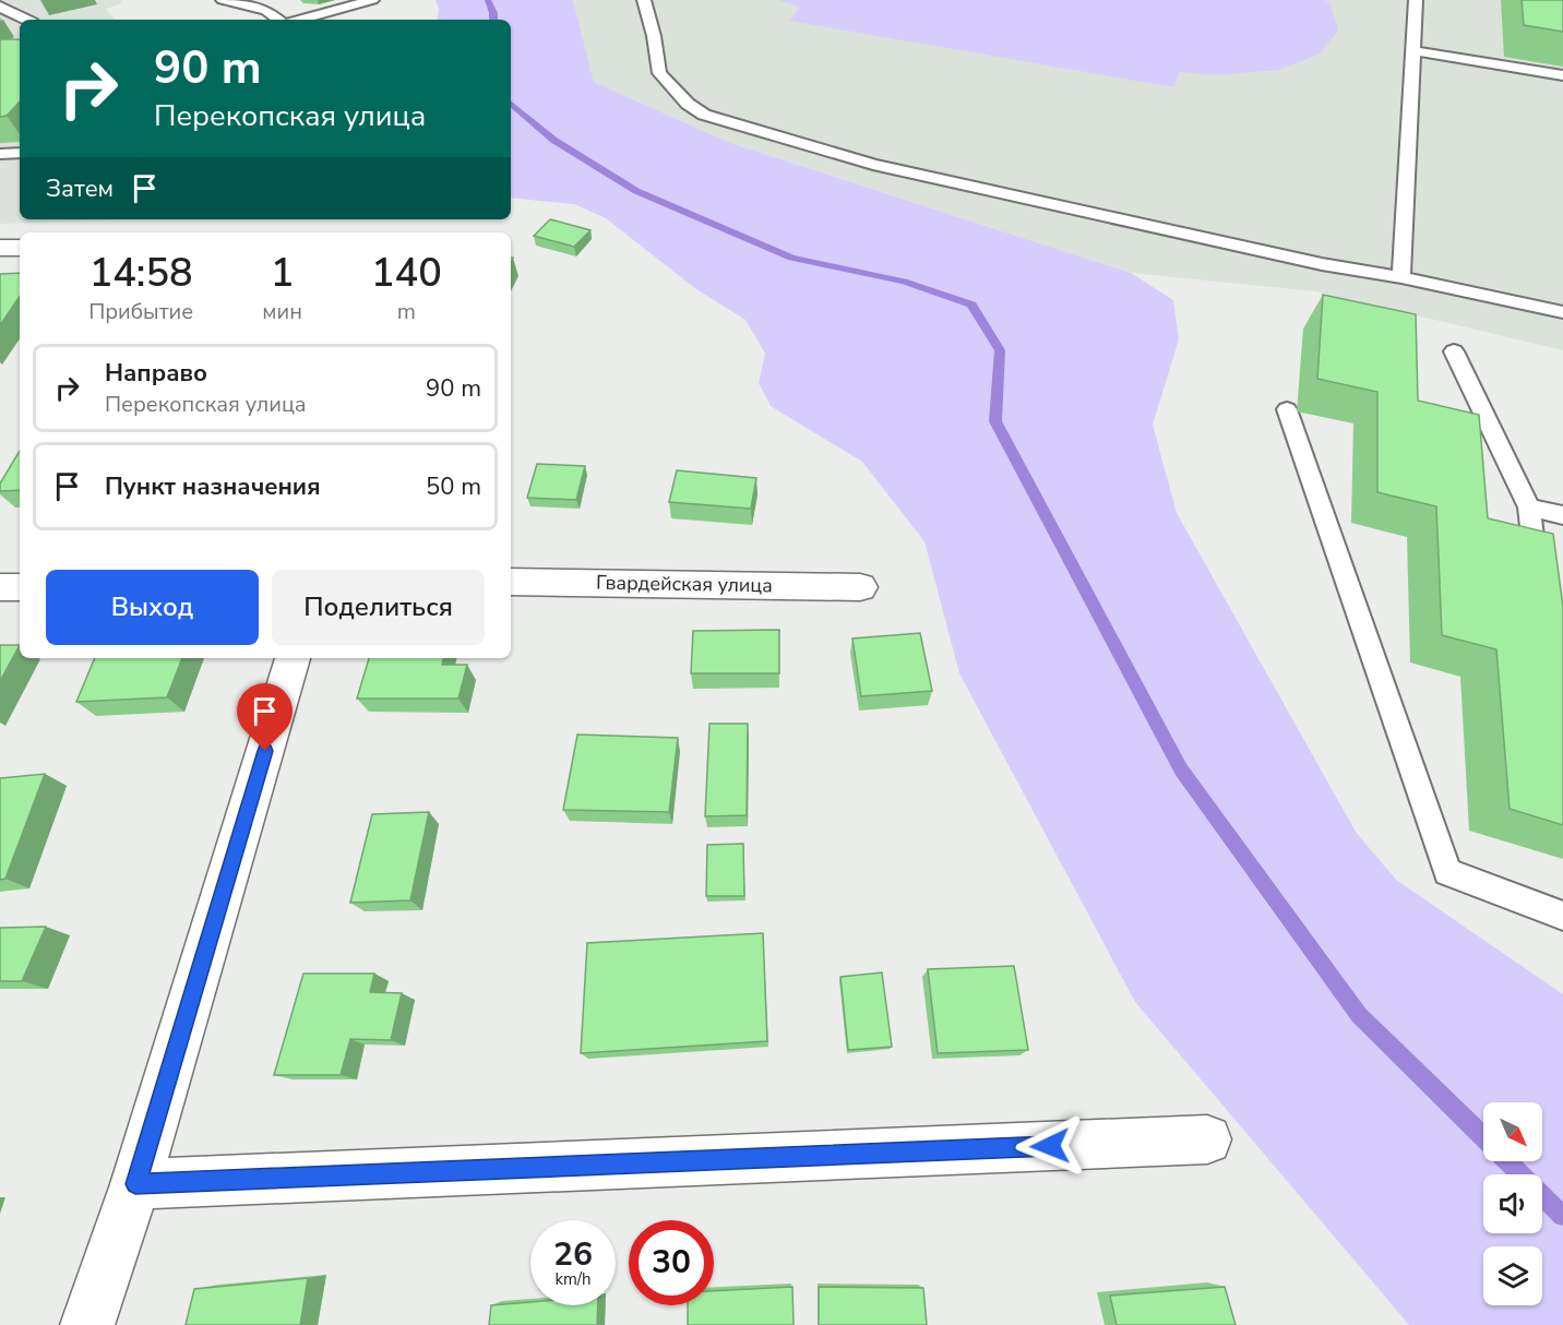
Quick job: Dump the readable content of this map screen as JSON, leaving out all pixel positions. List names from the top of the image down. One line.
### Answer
{"streets":{"street":["Гвардейская улица"]},"north":"bottom right","page":{"turn":["90 m","Перекопская улица"],"then":"Затем","eta":["14:58","Прибытие","1","мин","140","m"],"list":[{"name":"Направо","note":"Перекопская улица","value":"90 m"},{"name":"Пункт назначения","value":"50 m"}],"buttons":["Выход","Поделиться"],"speed":"26 km/h","limit":"30"}}
